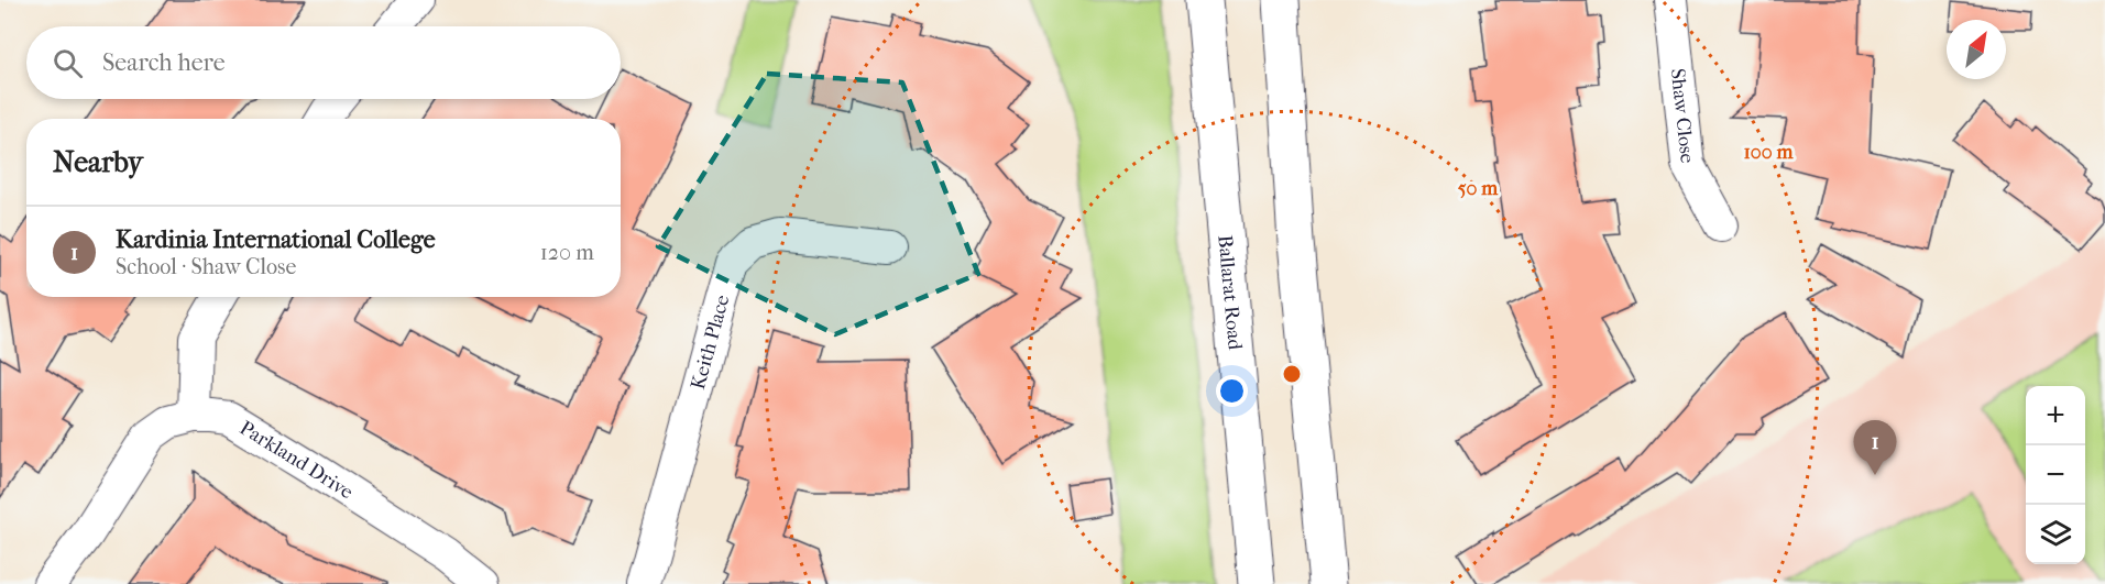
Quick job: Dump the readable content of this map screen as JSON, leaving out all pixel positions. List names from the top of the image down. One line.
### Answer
{"streets":{"highway":["Ballarat Road"],"street":["Shaw Close","Keith Place","Parkland Drive"]},"north":"top right","page":{"search":"Search here","heading":"Nearby","list":[{"mark":"1","name":"Kardinia International College","note":"School · Shaw Close","value":"120 m"}],"map_buttons":["+","−"],"pins":"1"},"rings":["100 m","50 m"]}
